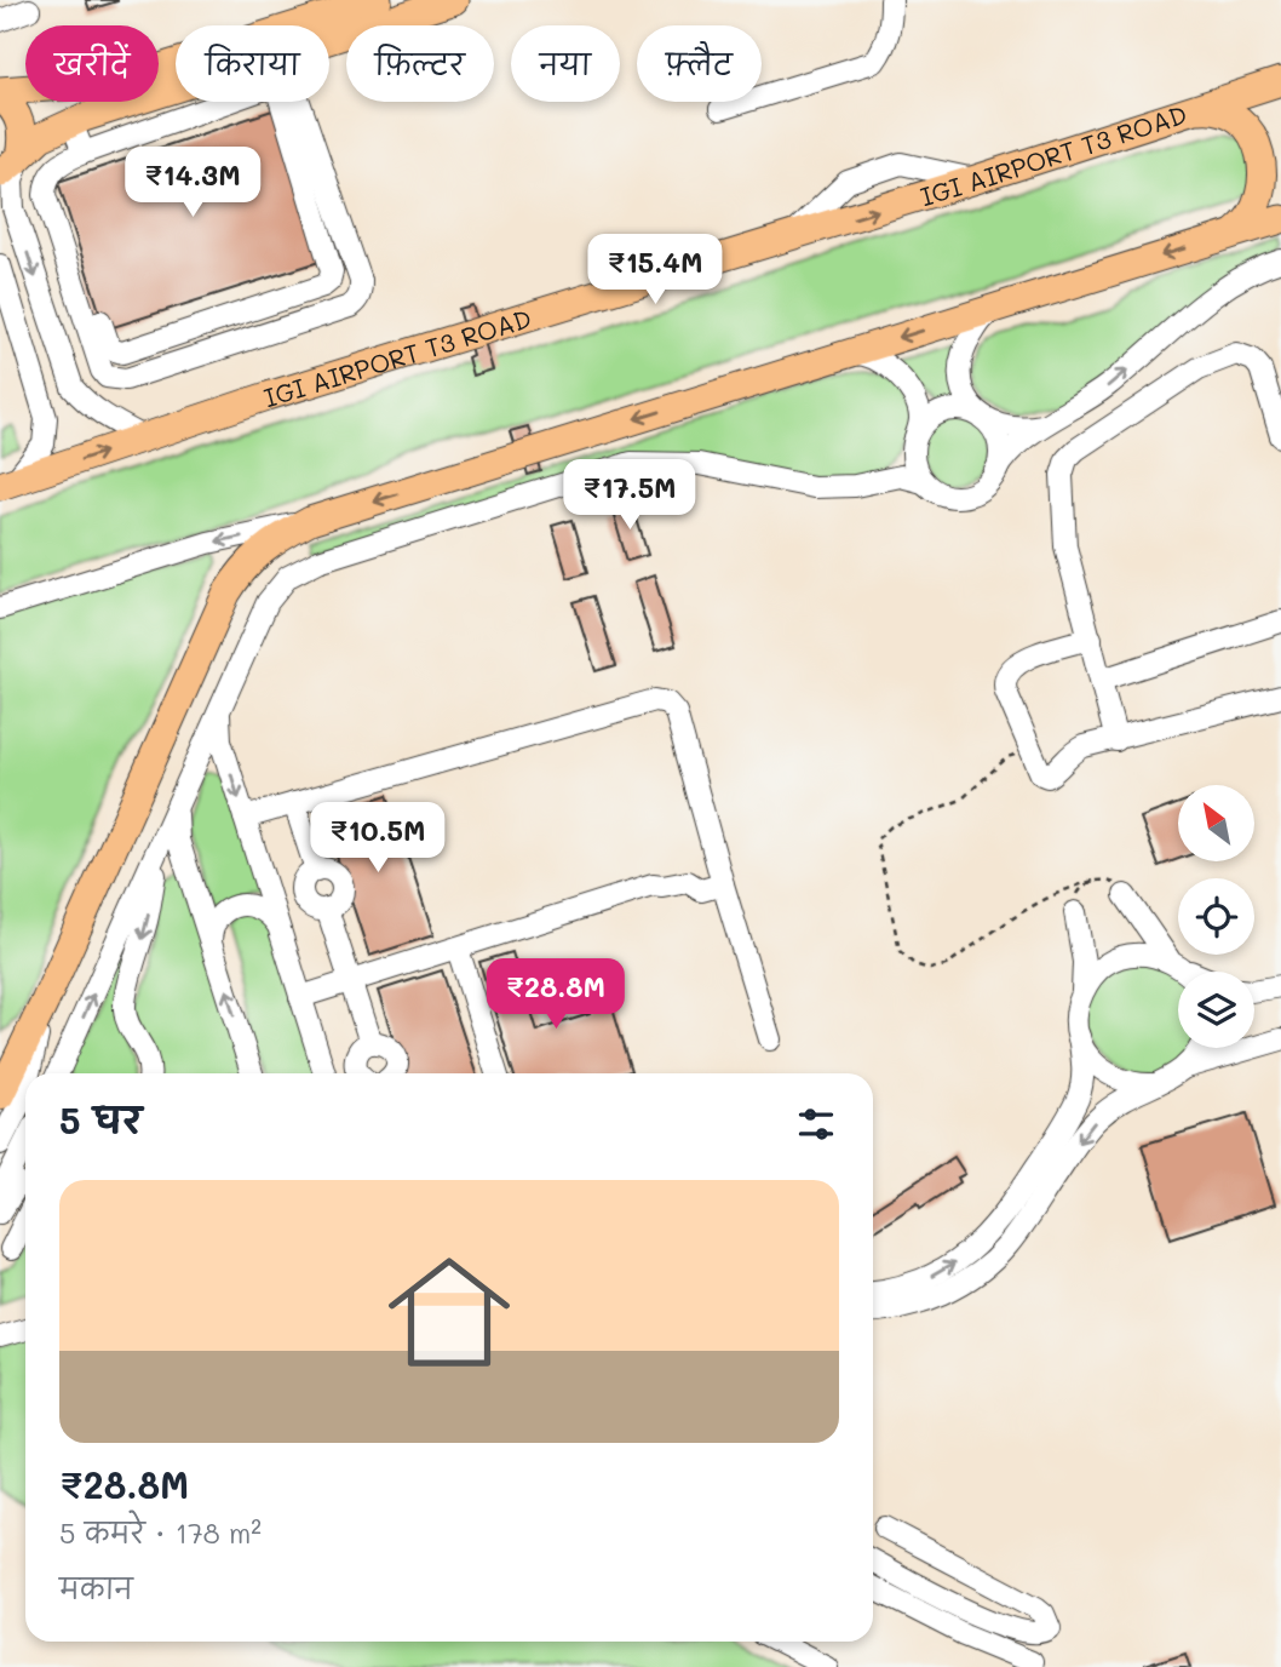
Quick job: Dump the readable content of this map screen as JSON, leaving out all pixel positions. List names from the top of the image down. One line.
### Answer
{"streets":{"main road":["IGI AIRPORT T3 ROAD"]},"north":"top left","page":{"chip":["खरीदें","किराया","फ़िल्टर","नया","फ़्लैट"],"price":["₹14.3M","₹15.4M","₹17.5M","₹10.5M","₹28.8M"],"heading":"5 घर","list":[{"name":"₹28.8M","note":"5 कमरे · 178 m² · मकान"}]}}
